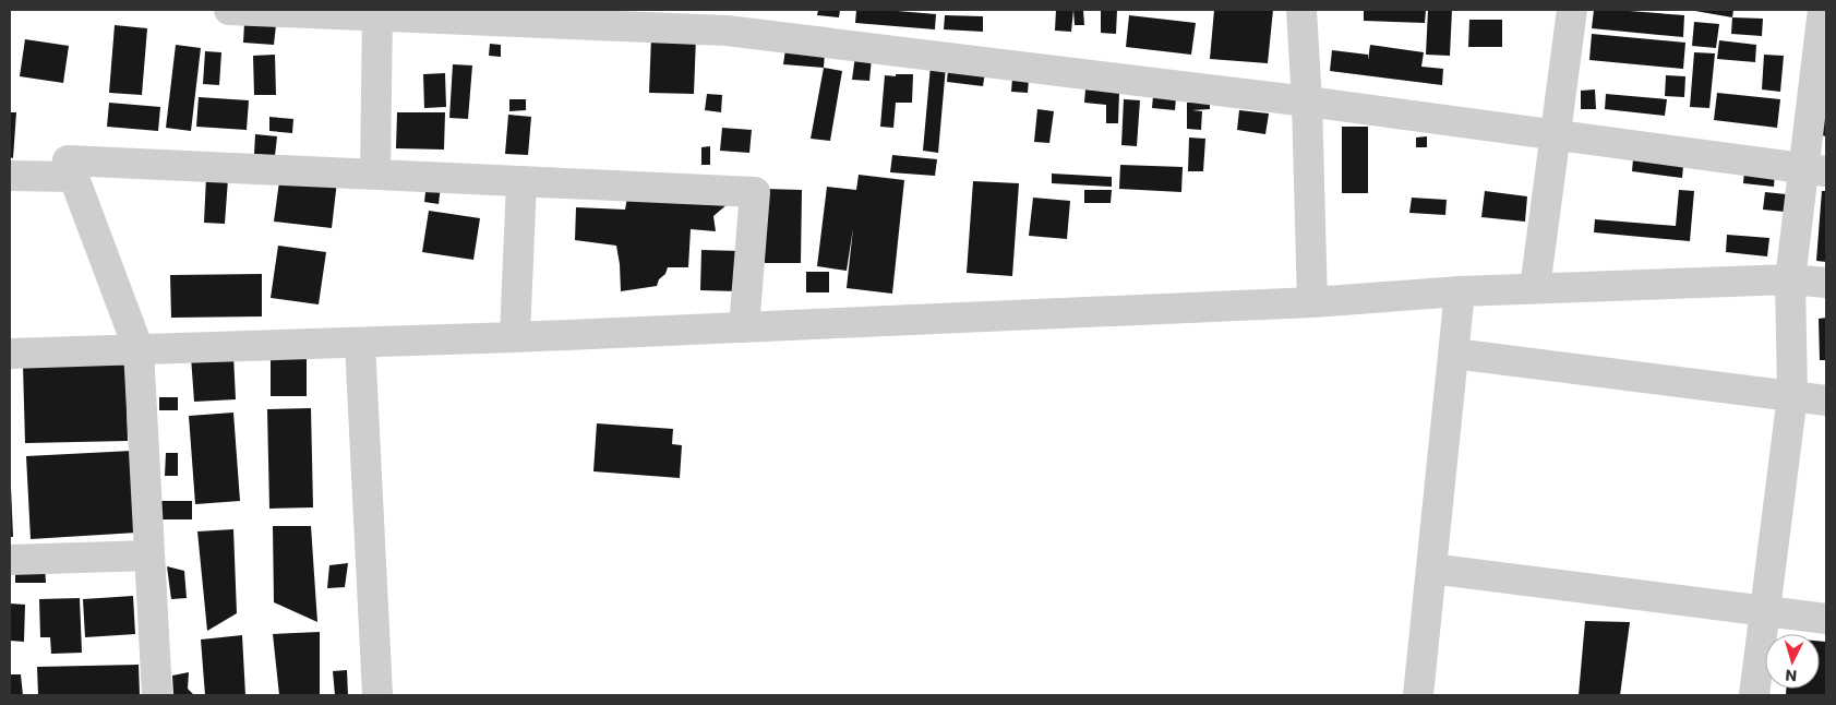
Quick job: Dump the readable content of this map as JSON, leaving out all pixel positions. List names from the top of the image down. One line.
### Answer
{"north":"bottom"}
